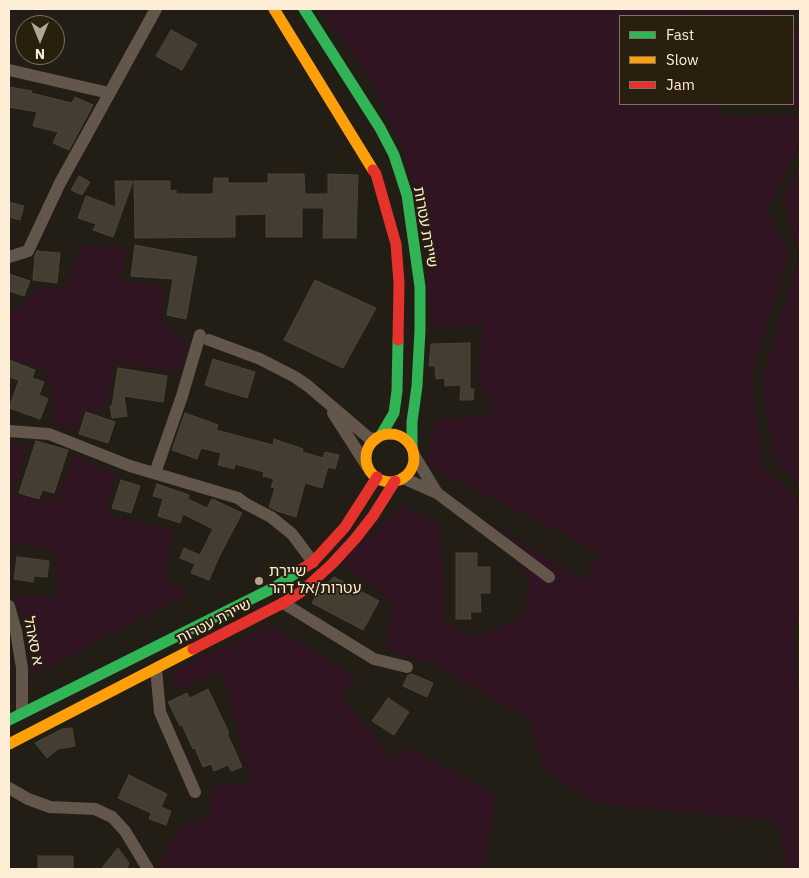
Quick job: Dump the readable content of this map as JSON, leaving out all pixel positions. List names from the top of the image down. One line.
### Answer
{"streets":{"main road":["שיירת עטרות"],"street":["א סאהל"]},"crossings":[["שיירת עטרות","א סאהל"]],"places":["שיירת עטרות/אל דהר"],"legend":["Fast","Slow","Jam"],"north":"bottom"}
